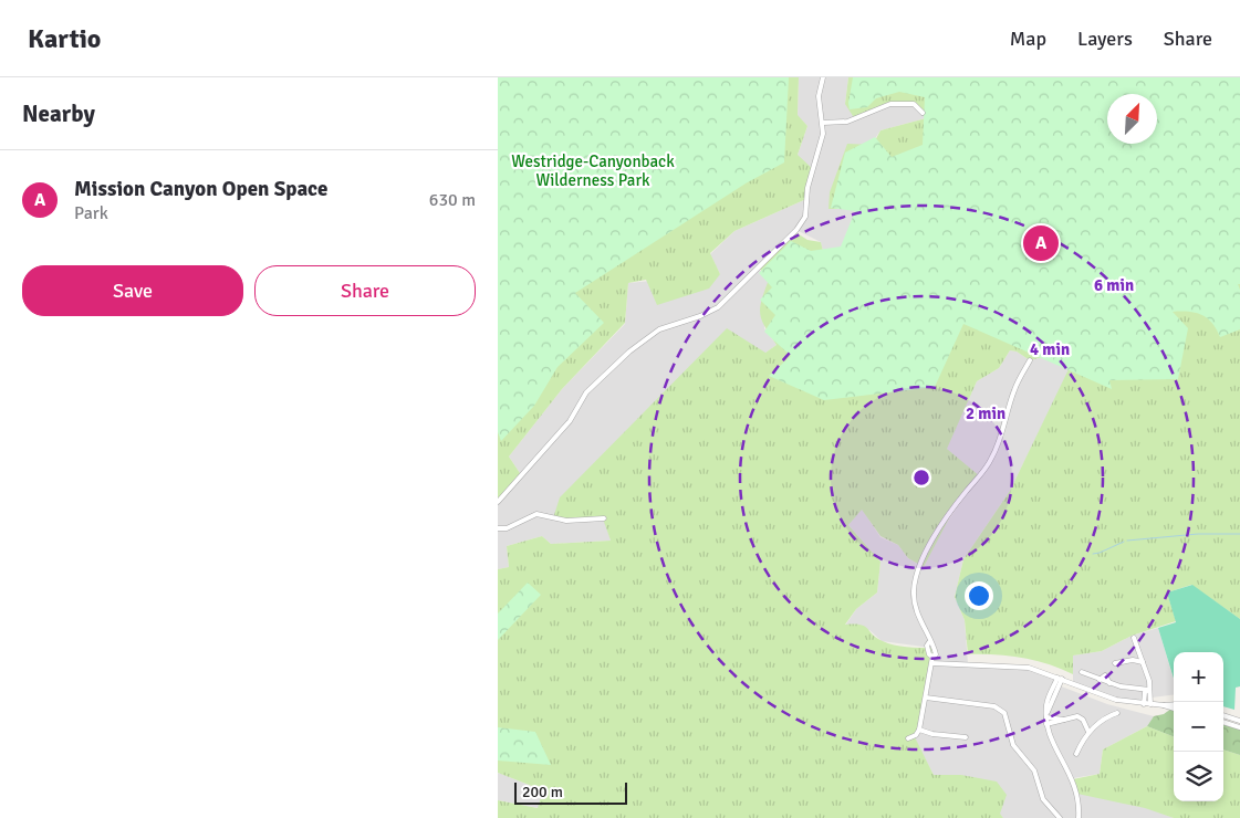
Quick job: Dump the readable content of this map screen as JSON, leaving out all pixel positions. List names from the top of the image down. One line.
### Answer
{"parks":["Westridge-Canyonback Wilderness Park"],"scale_bar":"200 m","north":"top right","page":{"header":"Kartio","nav":["Map","Layers","Share"],"heading":"Nearby","list":[{"mark":"A","name":"Mission Canyon Open Space","note":"Park","value":"630 m"}],"pins":"A","buttons":["Save","Share"],"map_buttons":["+","−"],"scale":"200 m"},"rings":["6 min","4 min","2 min"]}
